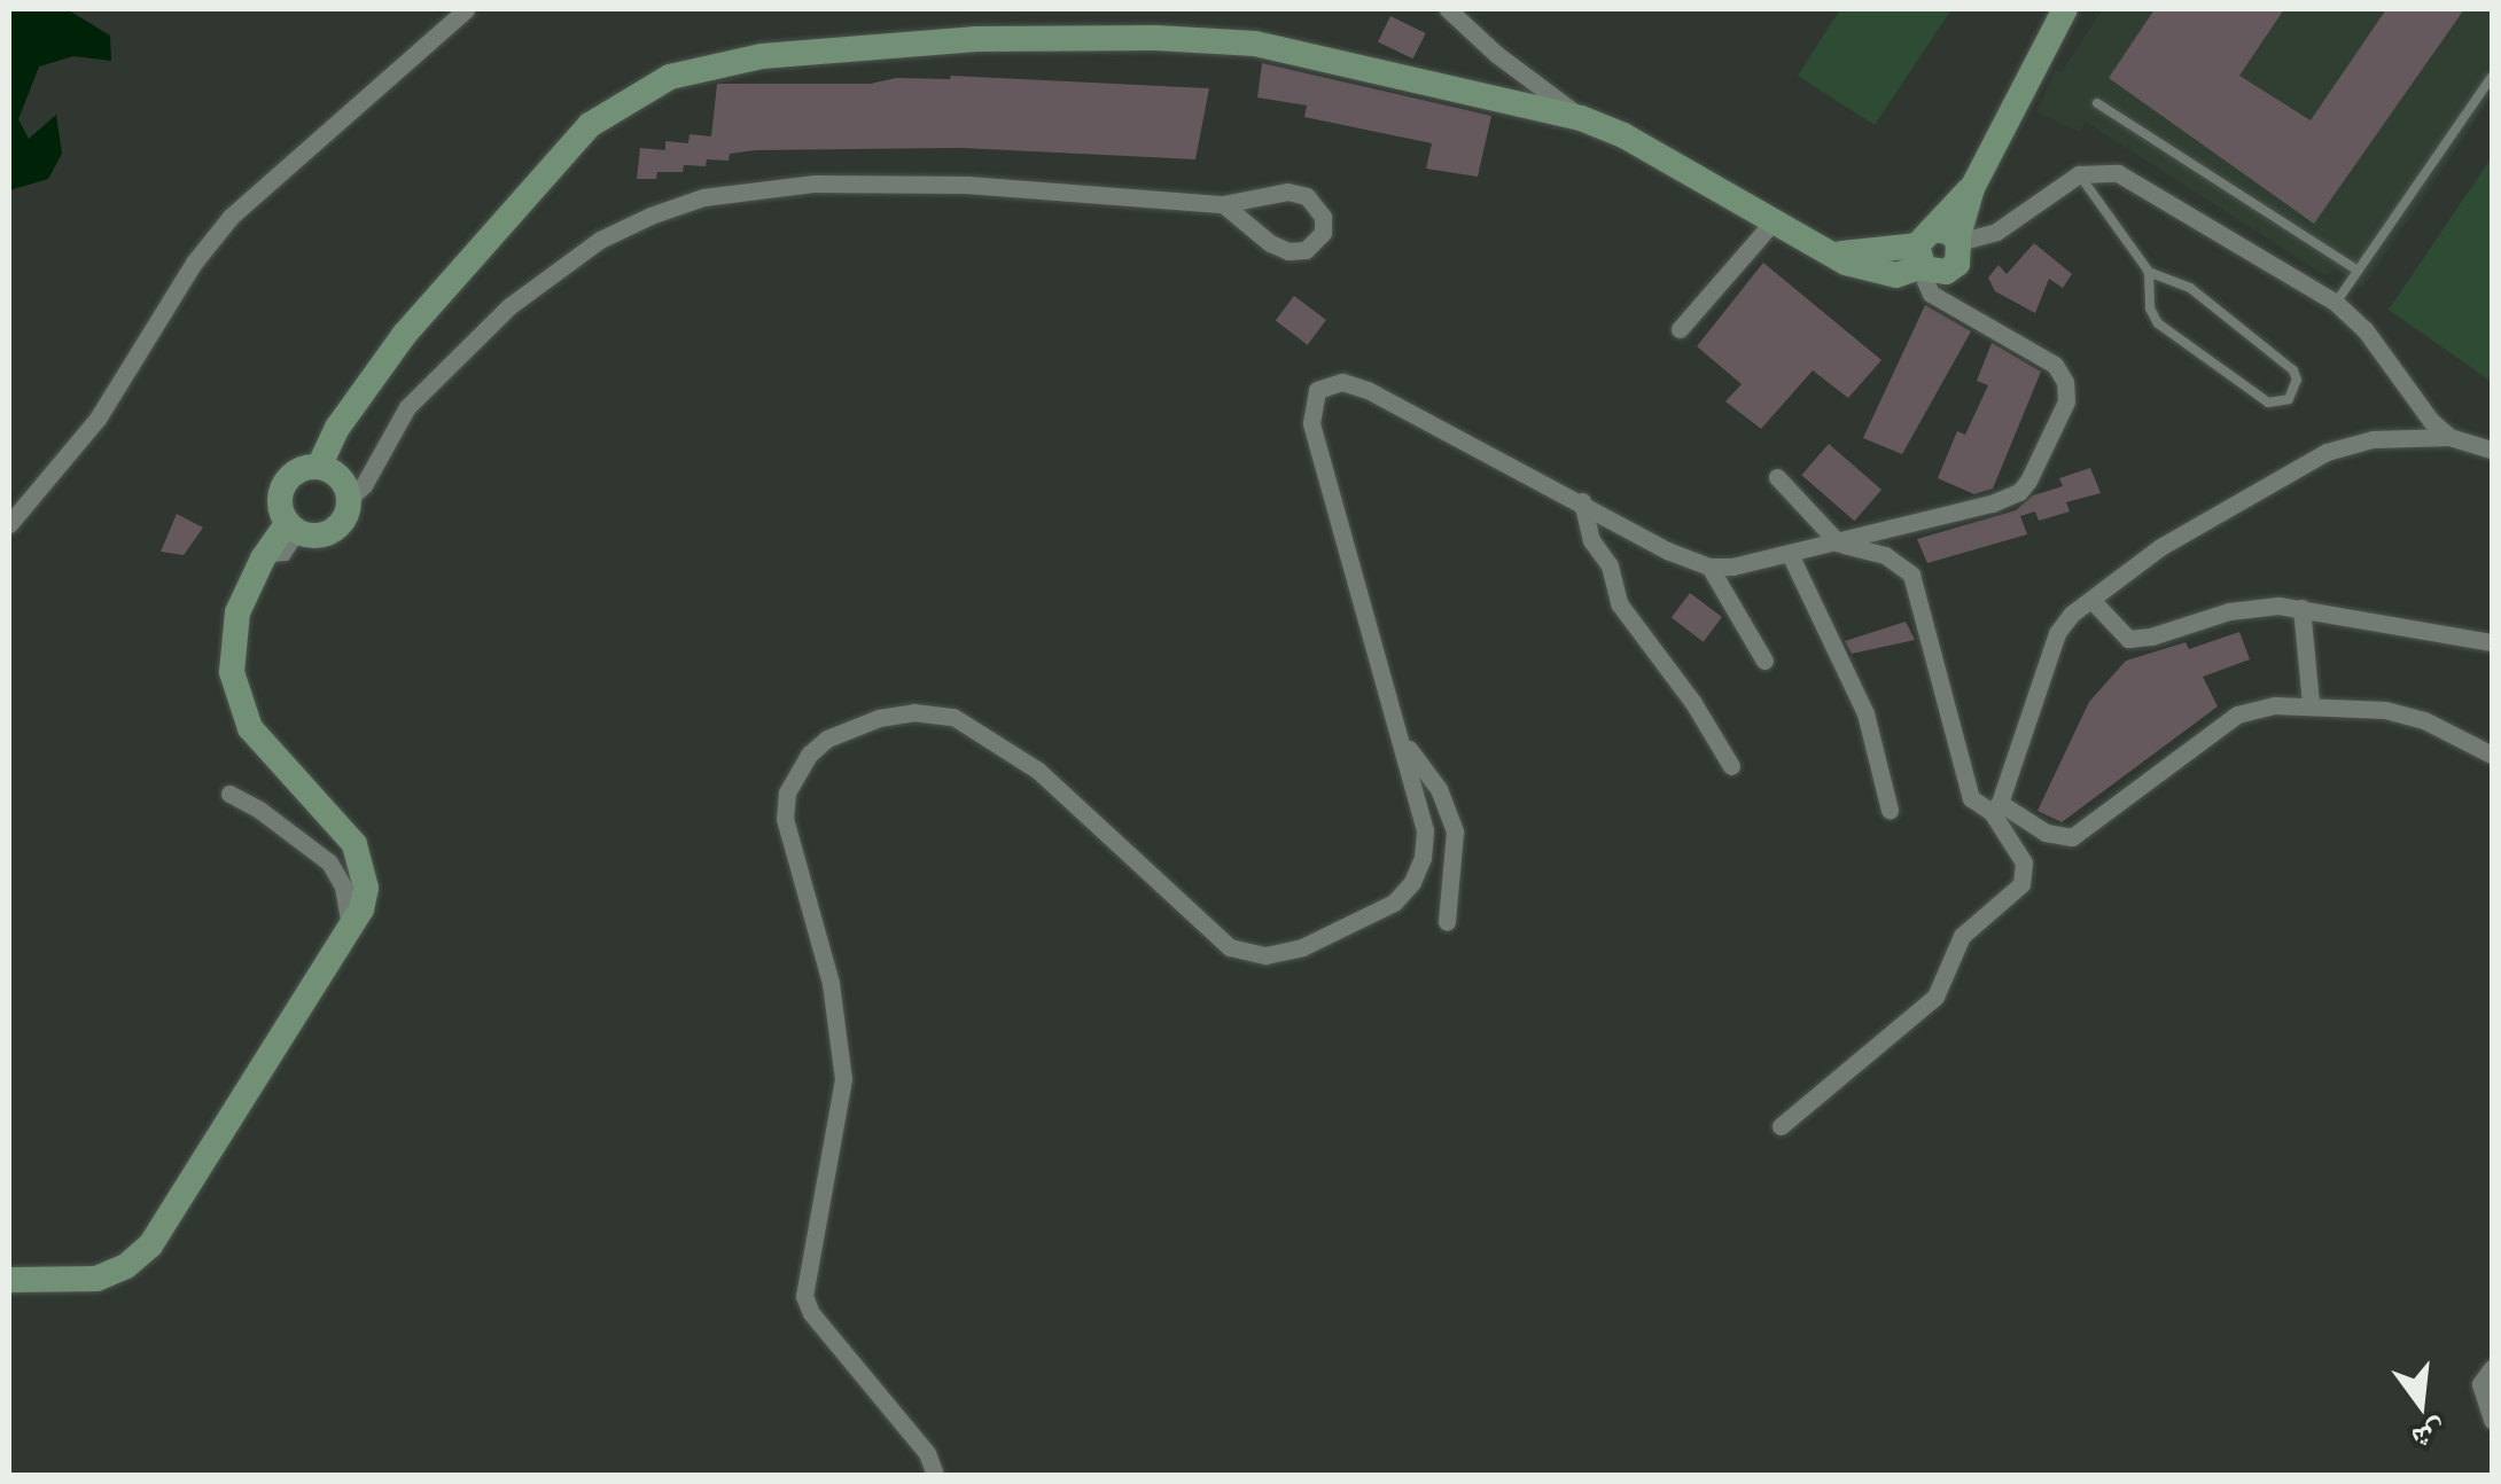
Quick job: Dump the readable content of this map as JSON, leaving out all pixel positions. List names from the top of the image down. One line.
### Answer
{"north":"bottom"}
